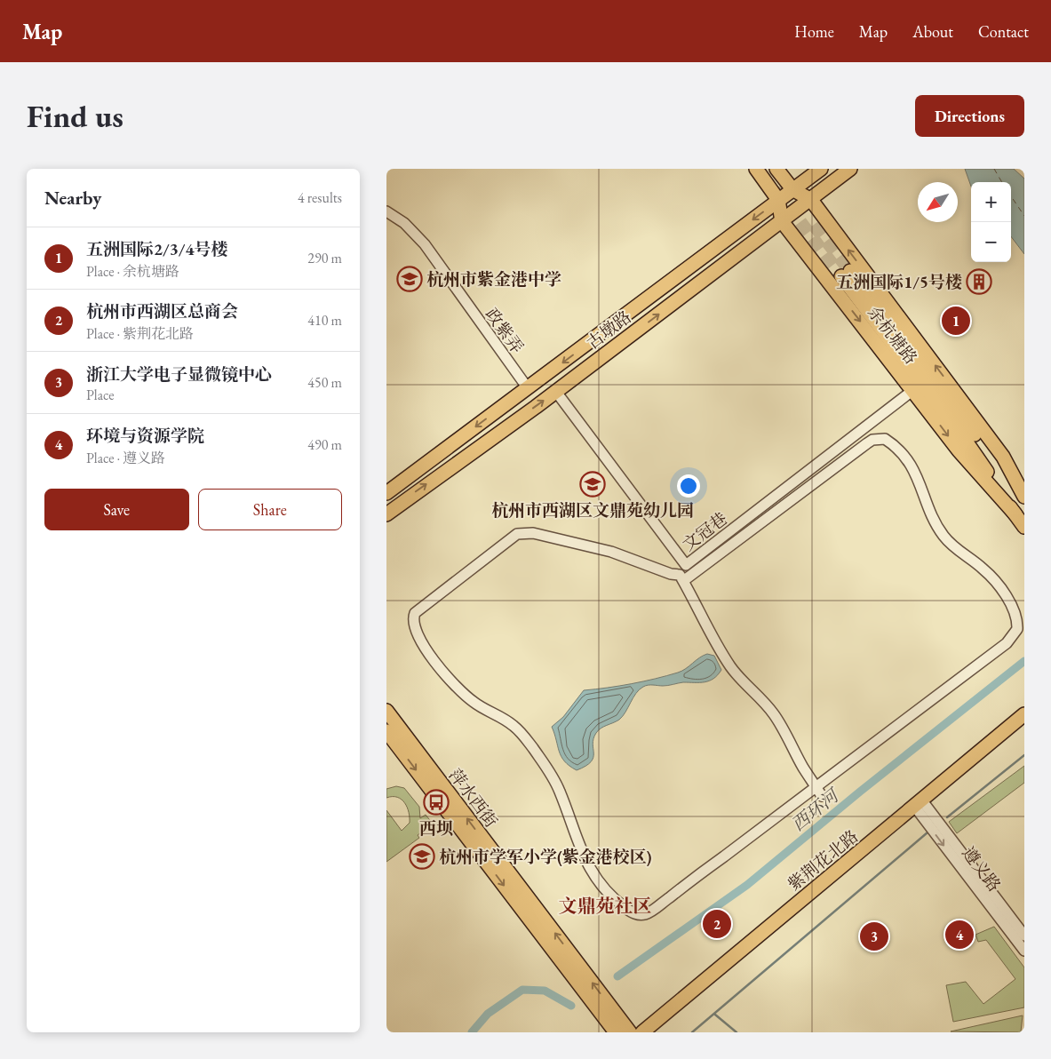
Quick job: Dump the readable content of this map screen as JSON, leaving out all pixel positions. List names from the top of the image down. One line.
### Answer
{"streets":{"main road":["古墩路","余杭塘路","萍水西街","紫荆花北路"],"street":["政紫弄","文冠巷","遵义路"]},"crossings":[["古墩路","政紫弄"],["古墩路","余杭塘路"],["古墩路","文冠巷"],["余杭塘路","文冠巷"],["紫荆花北路","遵义路"]],"districts":["文鼎苑社区"],"water":["西环河"],"places":{"school or university":["杭州市紫金港中学","杭州市西湖区文鼎苑幼儿园","杭州市学军小学(紫金港校区)"],"building":["五洲国际1/5号楼"],"bus stop":["西坝"]},"north":"bottom left","page":{"header":"Map","nav":["Home","Map","About","Contact"],"buttons":["Directions",["Save","Share"]],"title":"Find us","heading":["Nearby","4 results"],"map_buttons":["+","−"],"list":[{"mark":"1","name":"五洲国际2/3/4号楼","note":"Place · 余杭塘路","value":"290 m"},{"mark":"2","name":"杭州市西湖区总商会","note":"Place · 紫荆花北路","value":"410 m"},{"mark":"3","name":"浙江大学电子显微镜中心","note":"Place","value":"450 m"},{"mark":"4","name":"环境与资源学院","note":"Place · 遵义路","value":"490 m"}],"pins":["1","2","4","3"]}}
